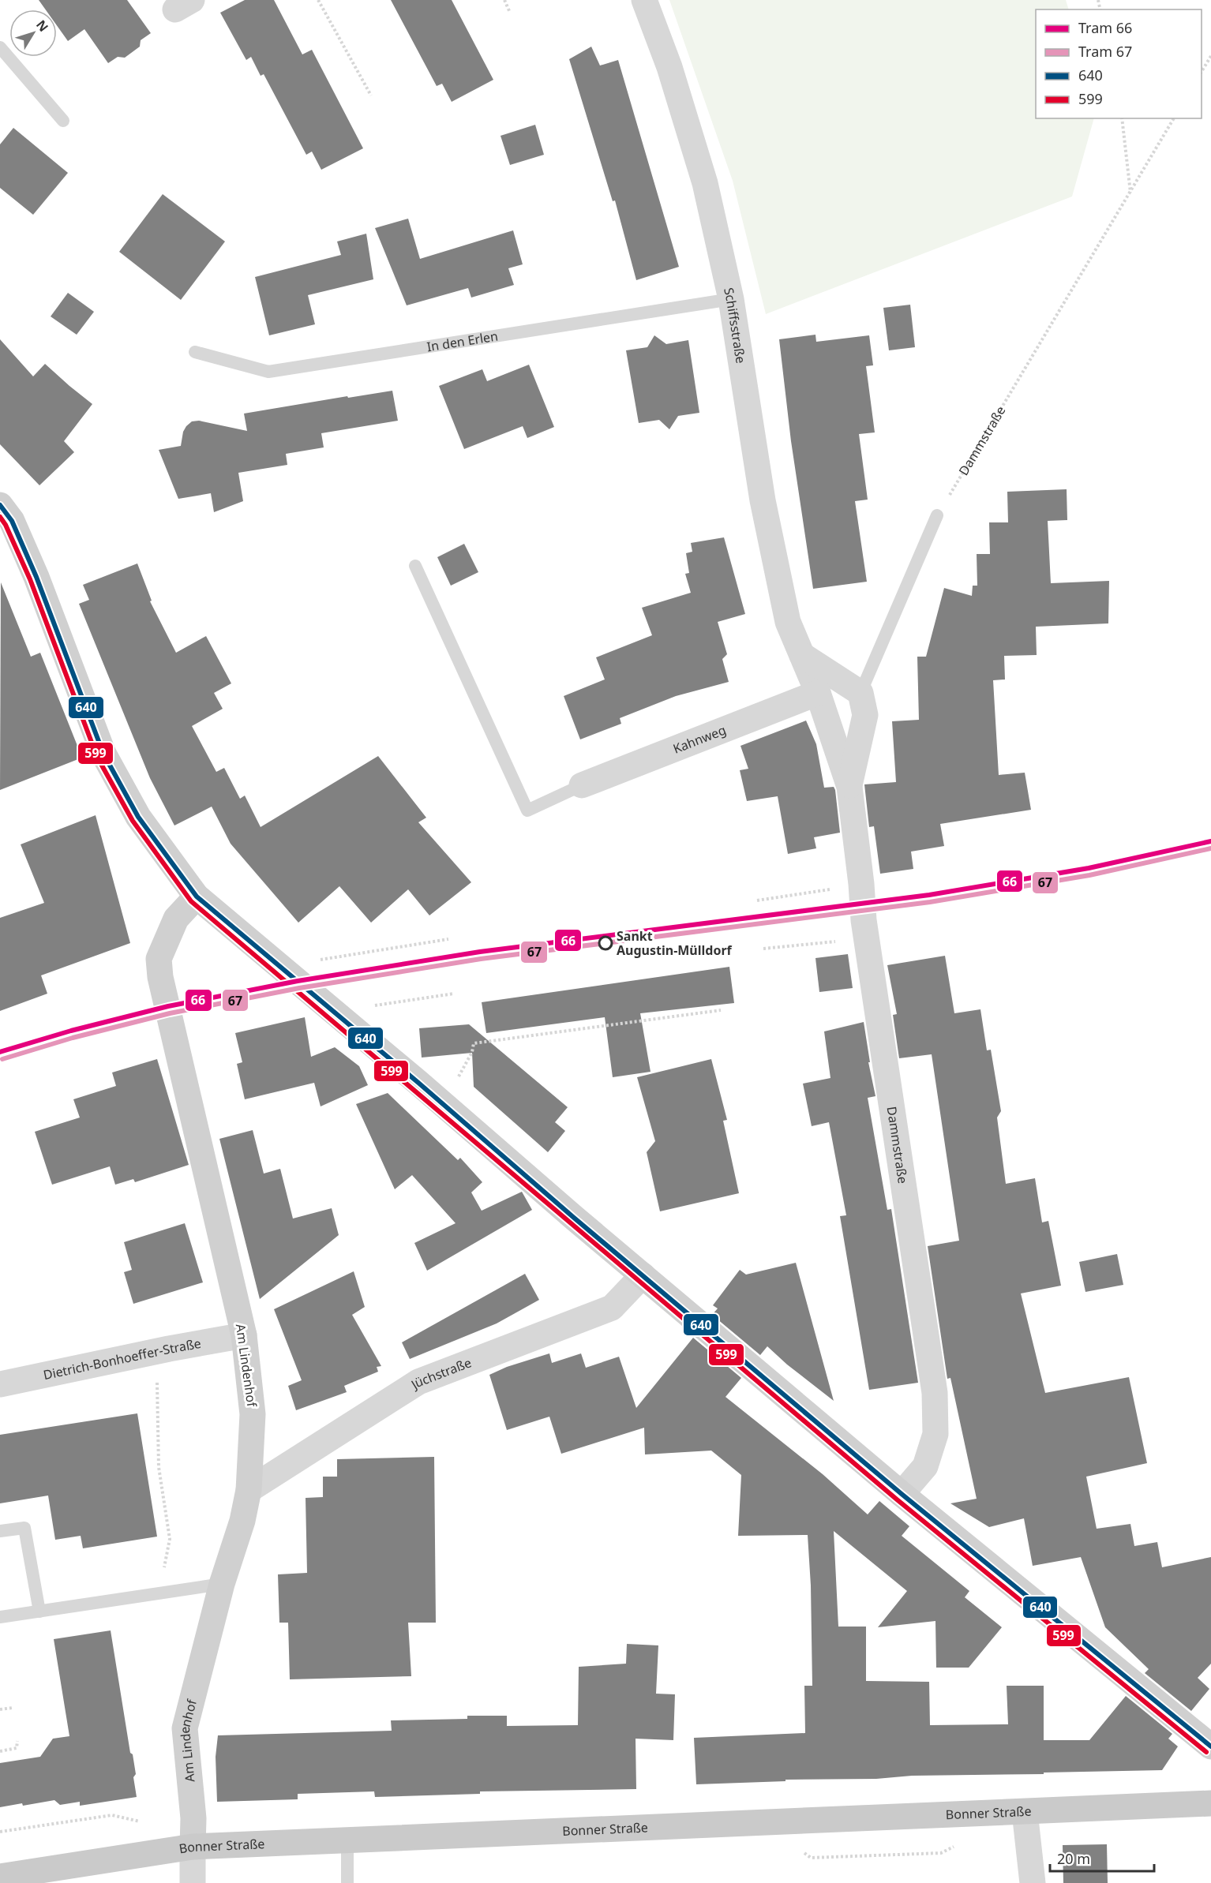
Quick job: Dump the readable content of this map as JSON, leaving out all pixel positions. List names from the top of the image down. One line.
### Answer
{"streets":{"main road":["Bonner Straße"],"street":["Schiffsstraße","Dammstraße","Kahnweg","Dietrich-Bonhoeffer-Straße","Am Lindenhof","Jüchstraße"],"lane":["In den Erlen"]},"crossings":[["Schiffsstraße","In den Erlen"],["Schiffsstraße","Dammstraße"],["Schiffsstraße","Kahnweg"],["Dammstraße","Kahnweg"],["Dietrich-Bonhoeffer-Straße","Am Lindenhof"],["Am Lindenhof","Jüchstraße"],["Am Lindenhof","Bonner Straße"]],"places":["Sankt Augustin-Mülldorf"],"lines":["transit line 640","transit line 599","tram line 66","tram line 67"],"legend":["Tram 66","Tram 67","640","599"],"scale_bar":"20 m","north":"top right"}
